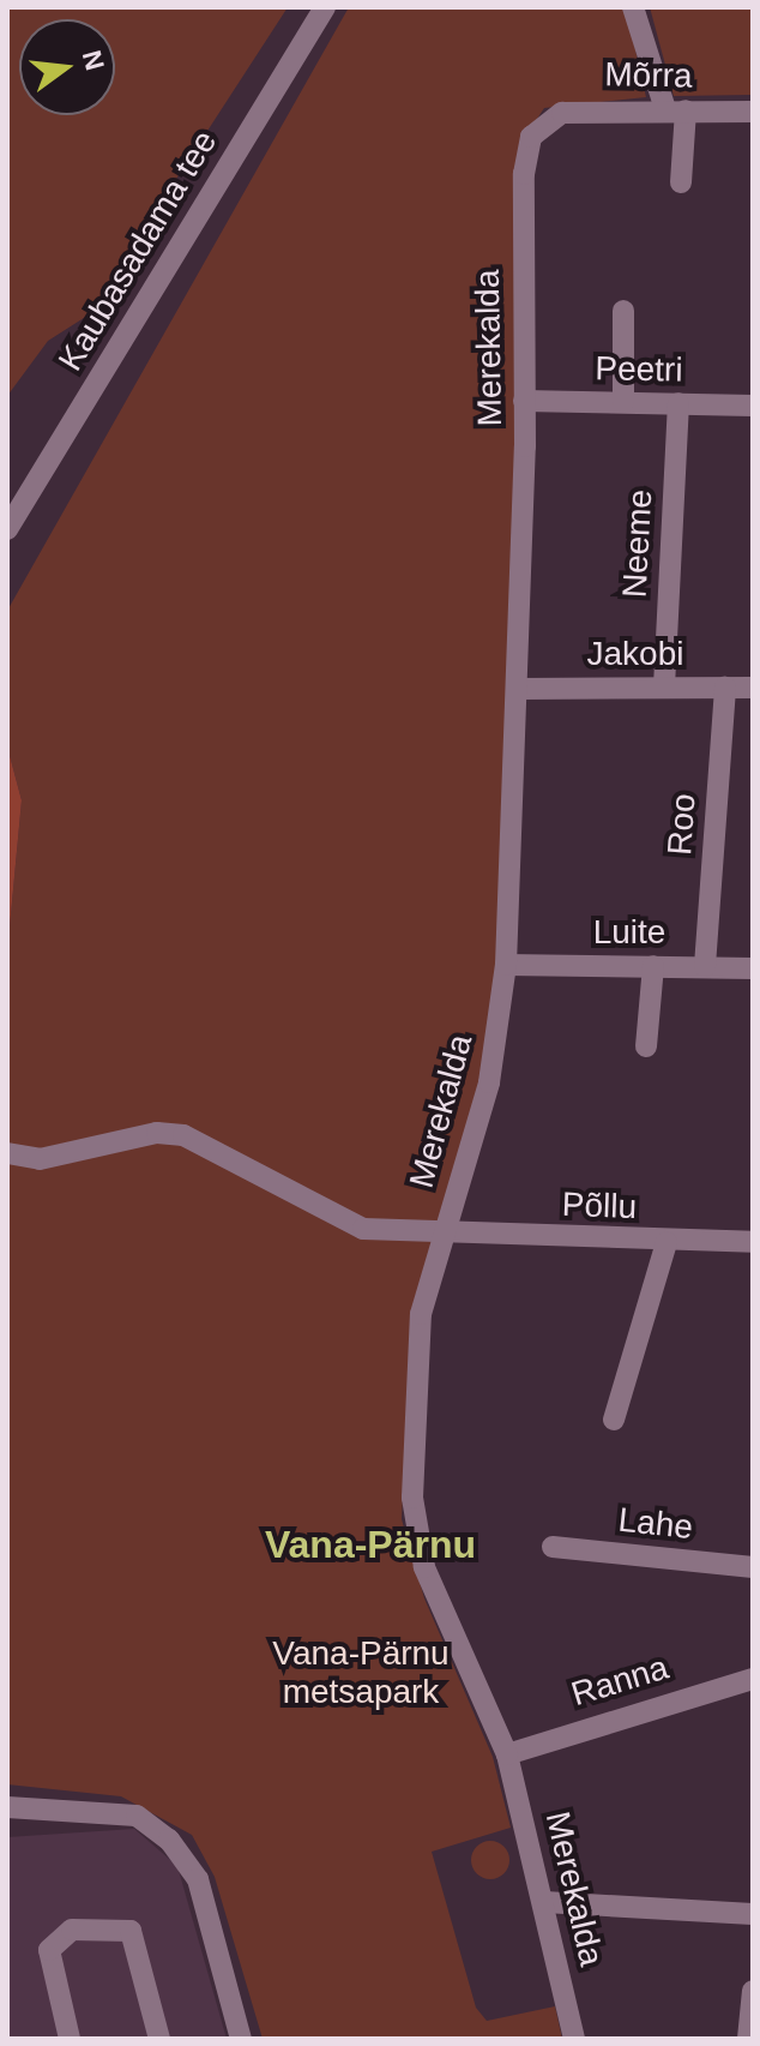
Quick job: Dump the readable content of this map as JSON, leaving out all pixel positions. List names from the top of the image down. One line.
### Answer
{"streets":{"street":["Mõrra","Kaubasadama tee","Merekalda","Peetri","Neeme","Jakobi","Roo","Luite","Põllu","Lahe","Ranna"]},"crossings":[["Mõrra","Merekalda"],["Merekalda","Peetri"],["Merekalda","Jakobi"],["Merekalda","Luite"],["Merekalda","Põllu"],["Merekalda","Ranna"],["Peetri","Neeme"],["Neeme","Jakobi"],["Jakobi","Roo"],["Roo","Luite"]],"districts":["Vana-Pärnu"],"parks":["Vana-Pärnu metsapark"],"north":"right"}
